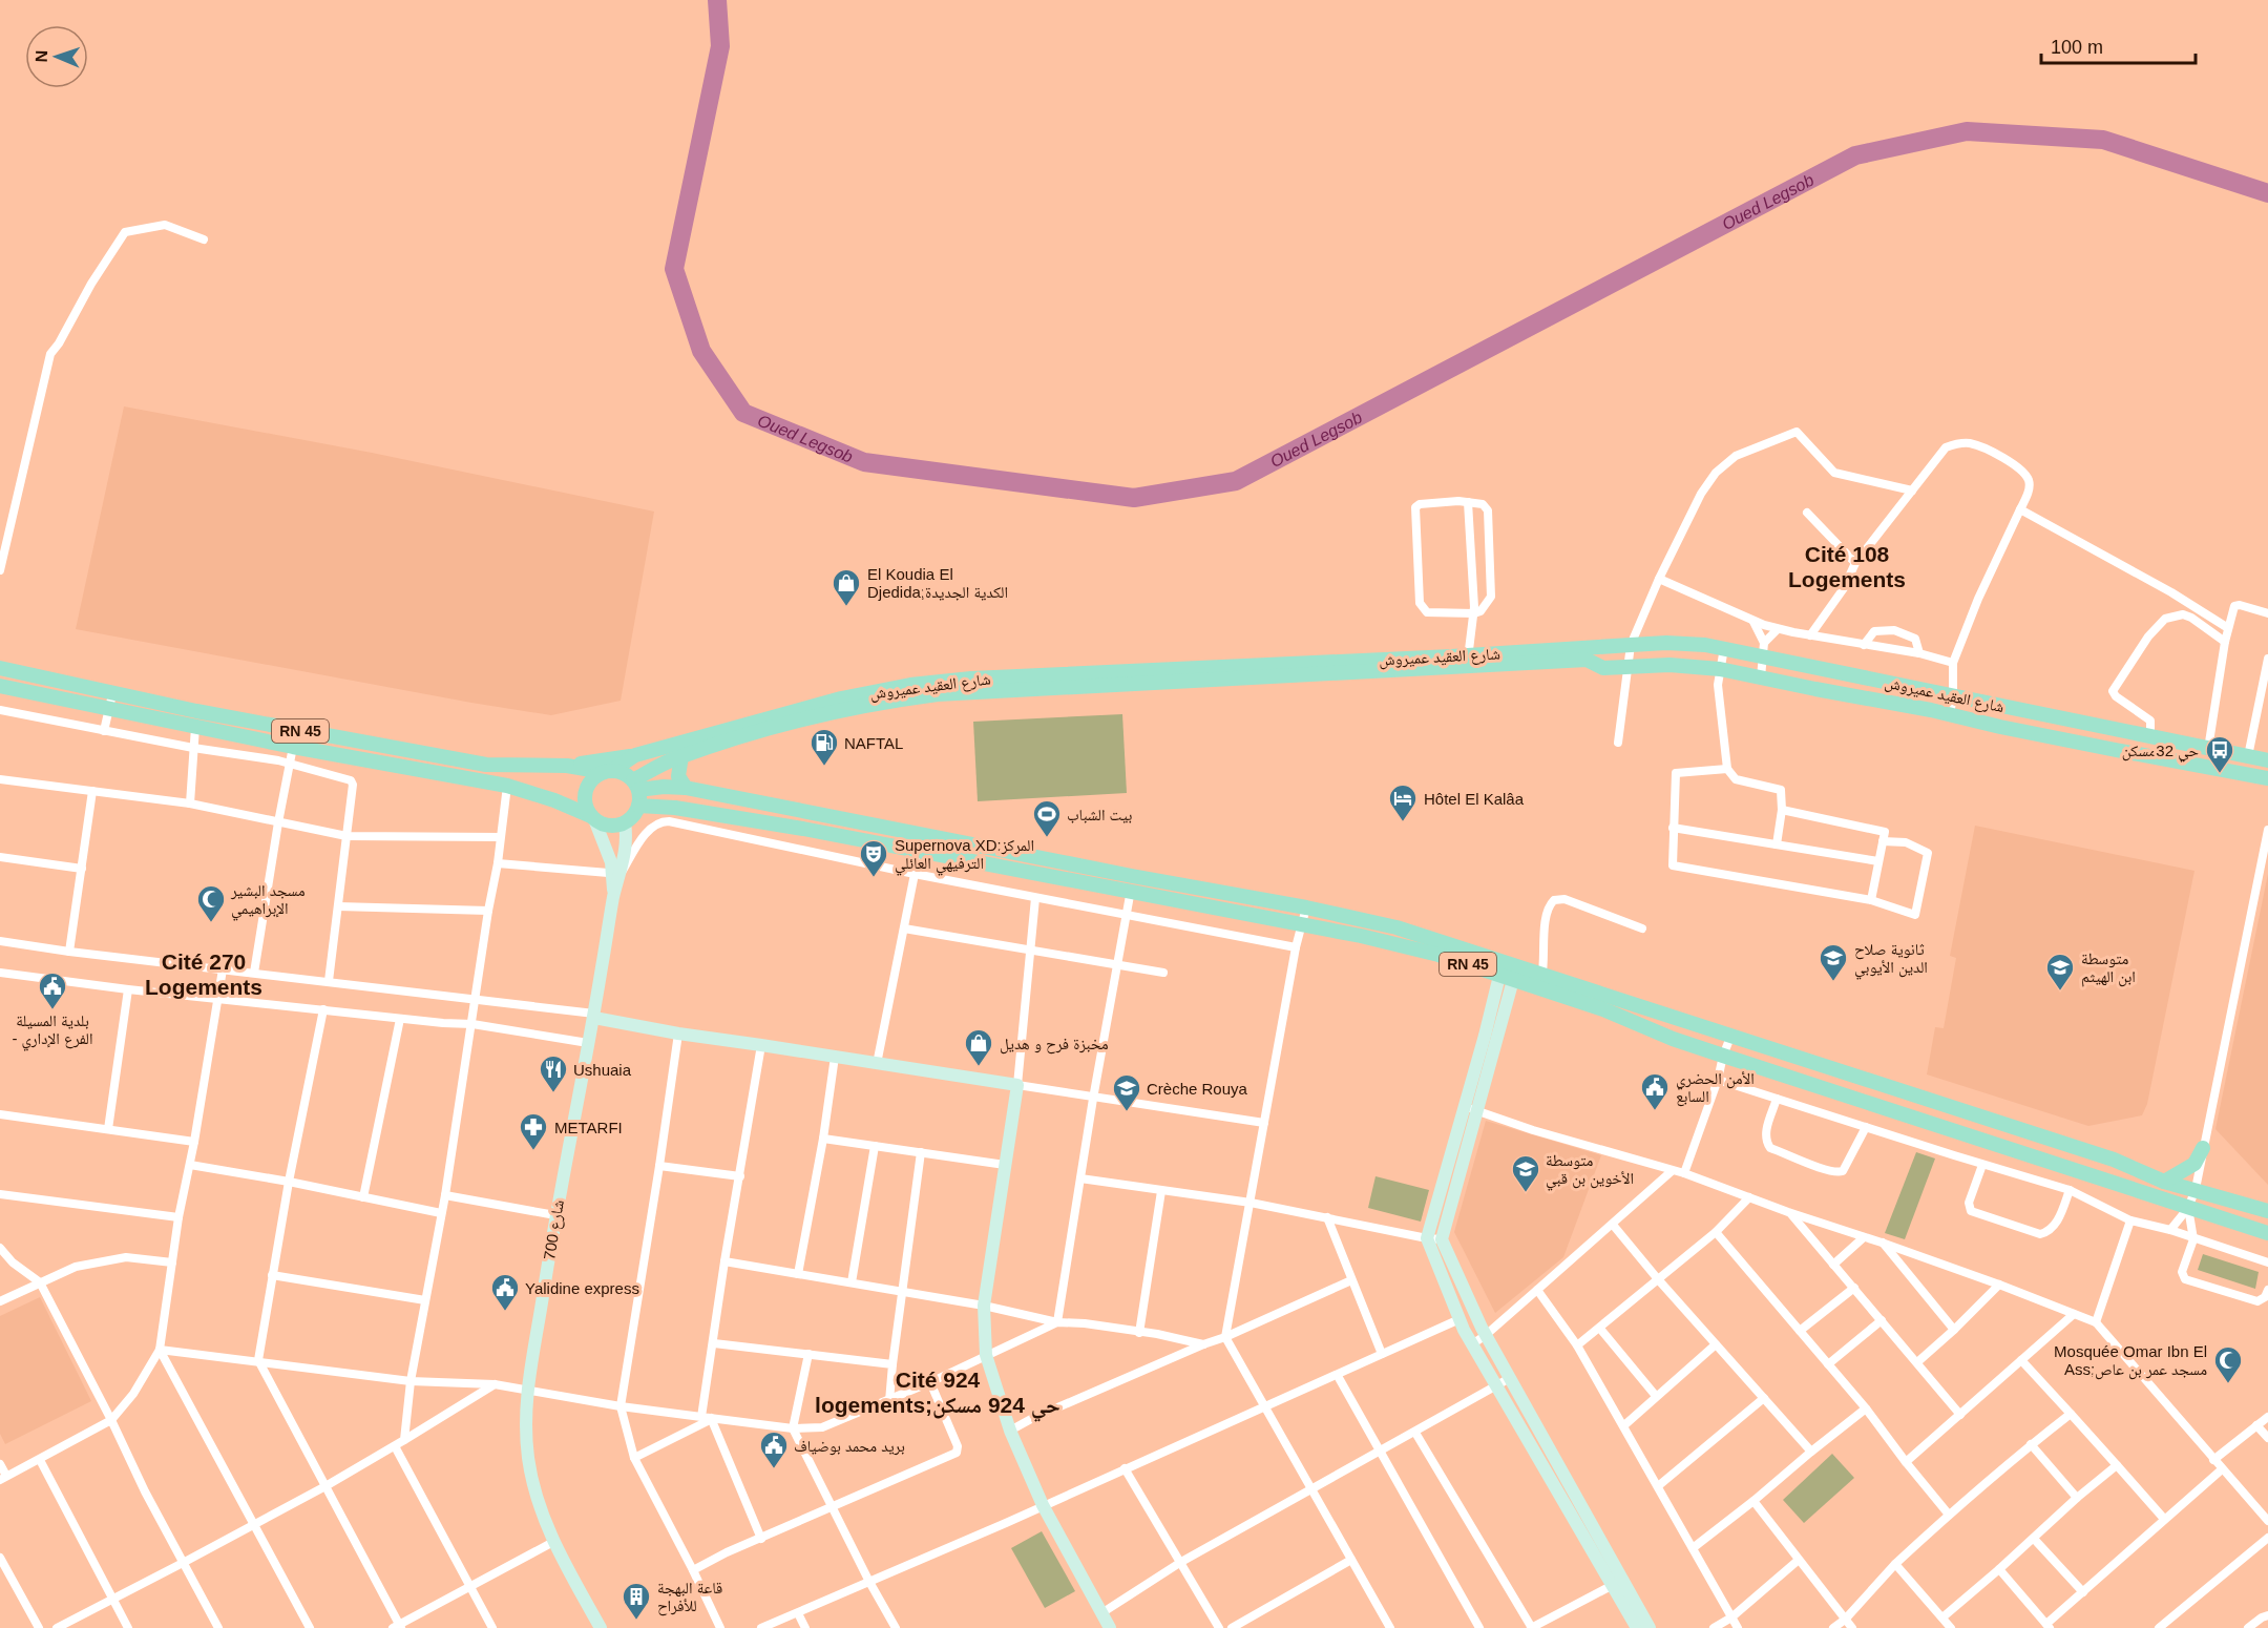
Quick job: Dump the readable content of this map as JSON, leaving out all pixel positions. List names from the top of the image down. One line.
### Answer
{"streets":{"main road":["شارع العقيد عميروش","RN 45","شارع 700"]},"crossings":[["شارع العقيد عميروش","RN 45"]],"districts":["Cité 108 Logements","Cité 270 Logements","Cité 924 logements;حي 924 مسكن"],"water":["Oued Legsob"],"places":{"shop":["El Koudia El Djedida;الكدية الجديدة","مخبزة فرح و هديل"],"fuel station":["NAFTAL"],"bus stop":["حي 32مسكن"],"hotel":["Hôtel El Kalâa"],"sports":["بيت الشباب"],"theatre":["Supernova XD;المركز الترفيهي العائلي"],"mosque":["مسجد البشير الإبراهيمي","Mosquée Omar Ibn El Ass;مسجد عمر بن عاص"],"school or university":["ثانوية صلاح الدين الأيوبي","متوسطة ابن الهيثم","Crèche Rouya","متوسطة الأخوين بن قبي"],"public building":["بلدية المسيلة - الفرع الإداري","الأمن الحضري السابع","Yalidine express","بريد محمد بوضياف"],"restaurant":["Ushuaia"],"pharmacy":["METARFI"],"building":["قاعة البهجة للأفراح"]},"scale_bar":"100 m","north":"left"}
